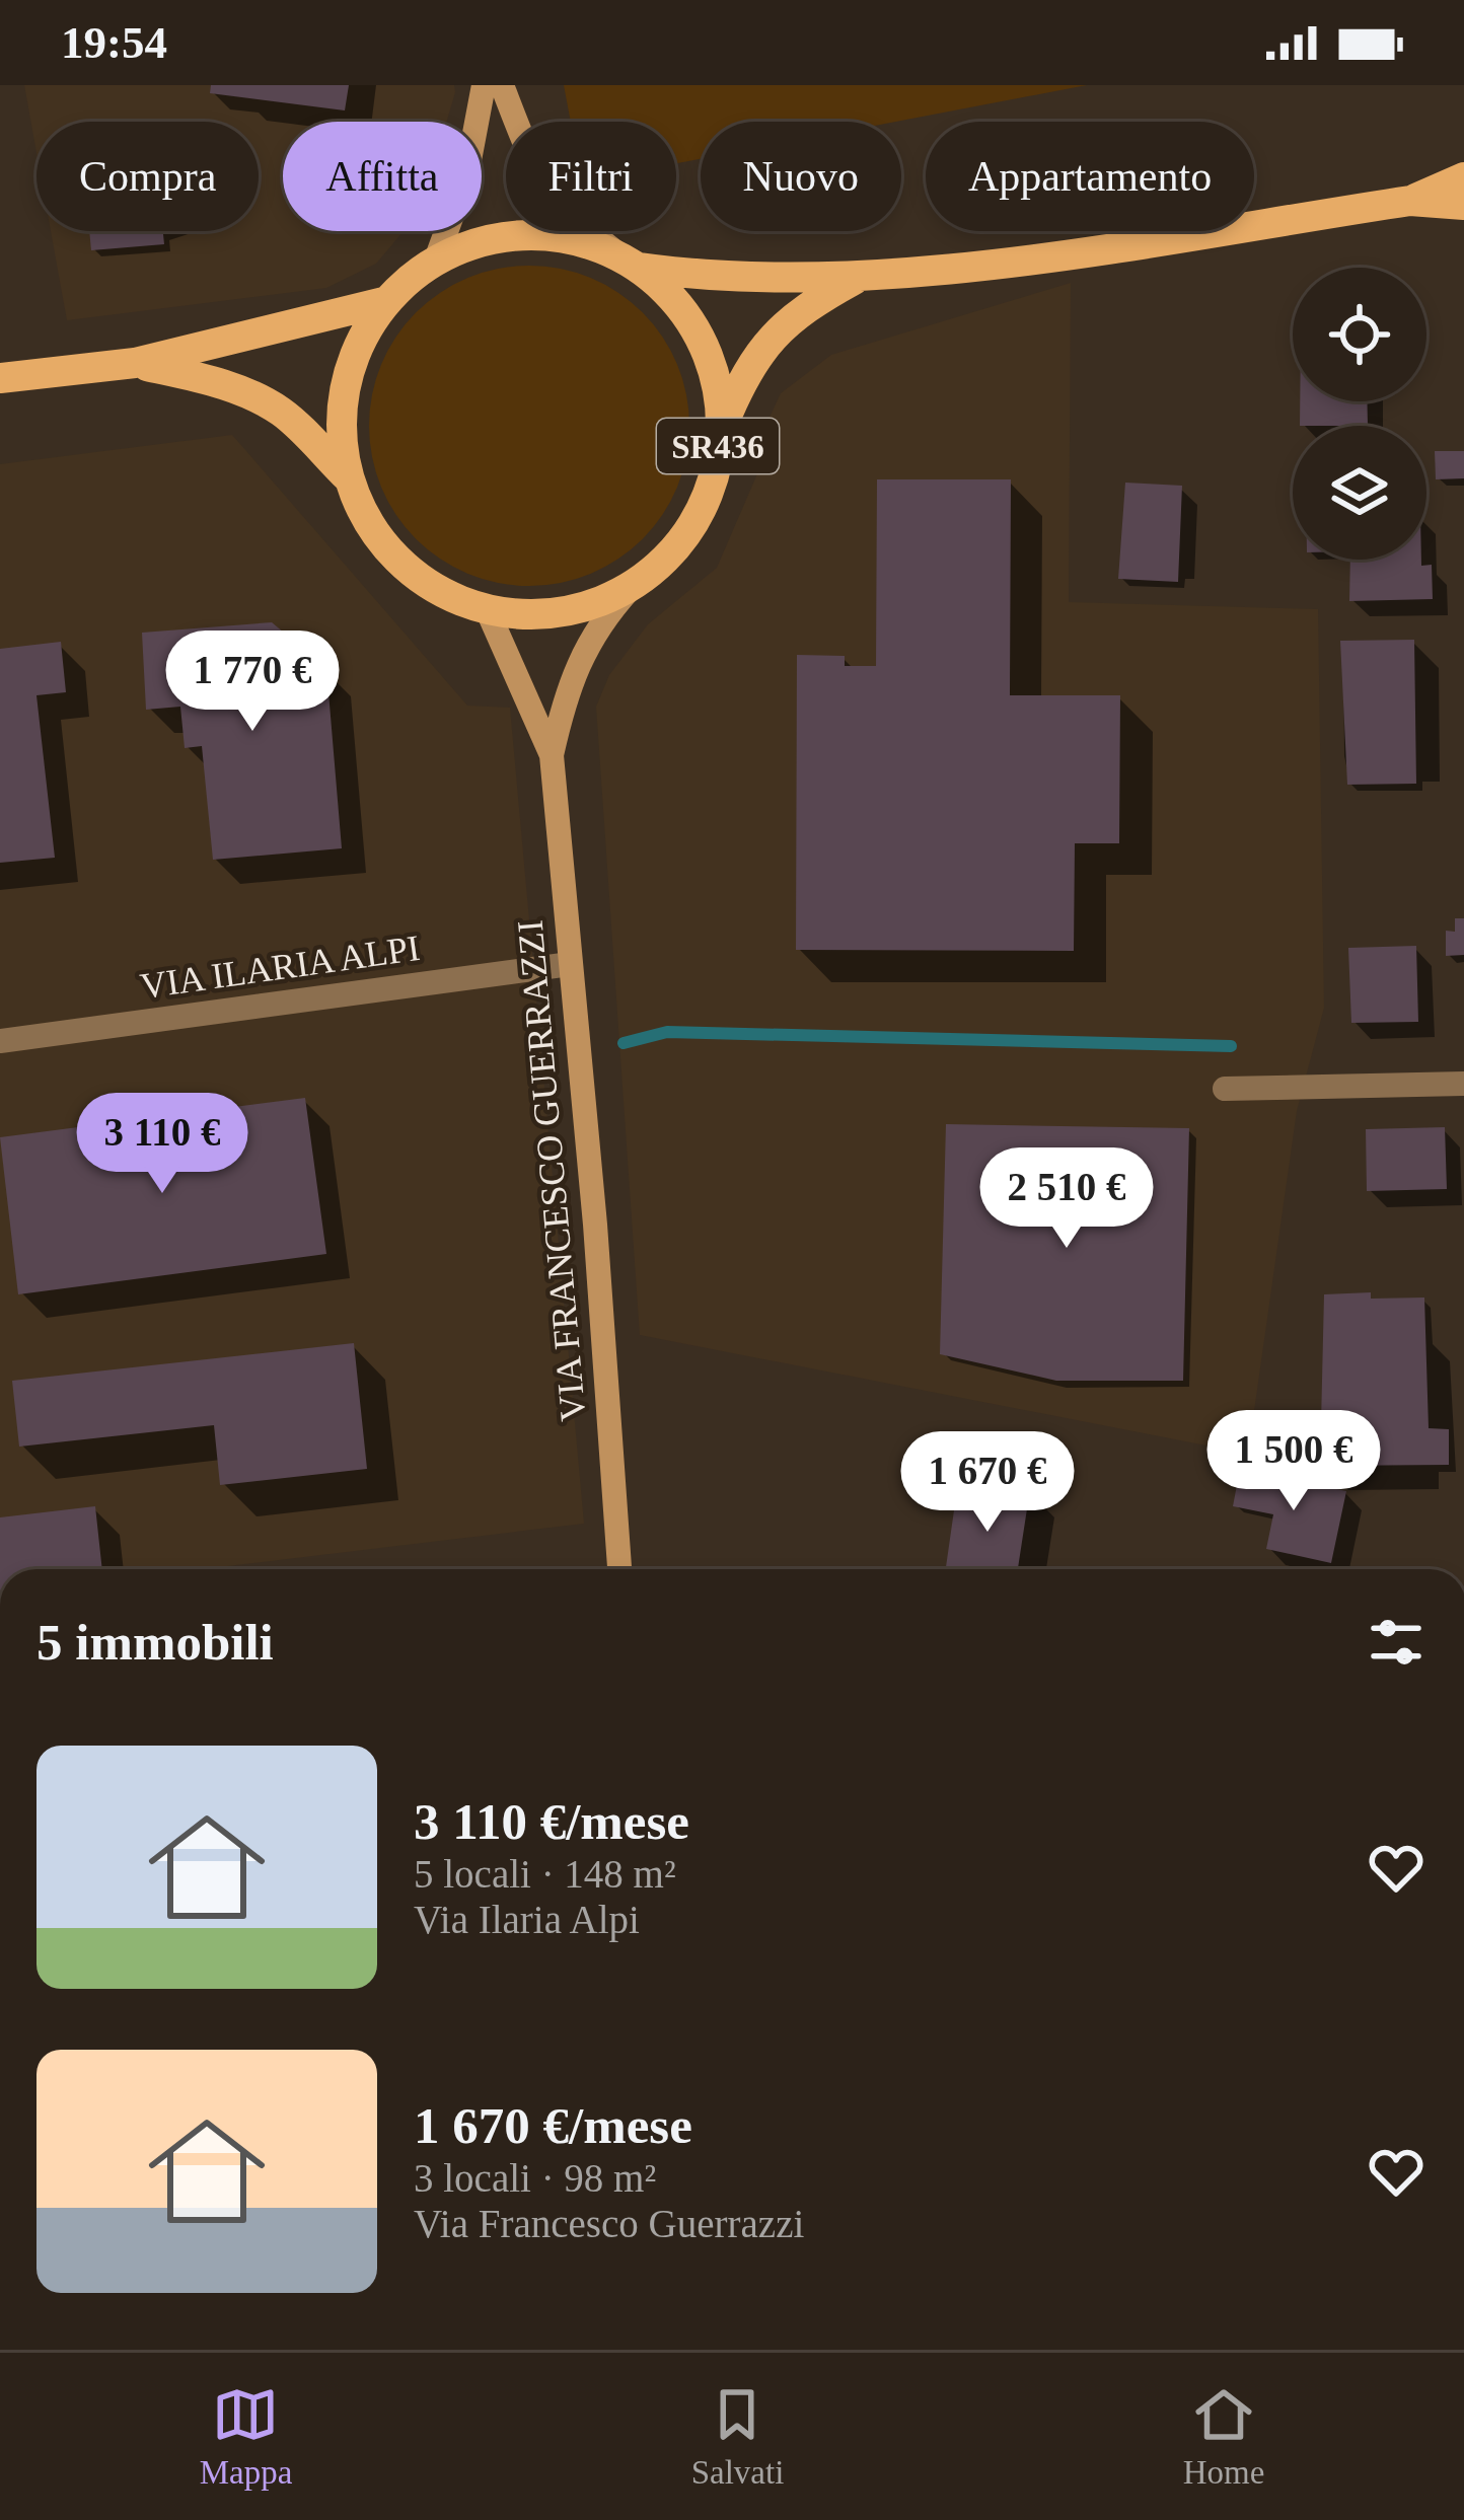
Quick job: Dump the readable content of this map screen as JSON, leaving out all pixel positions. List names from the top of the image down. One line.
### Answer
{"streets":{"main road":["SR436","VIA FRANCESCO GUERRAZZI"],"street":["VIA ILARIA ALPI"]},"crossings":[["SR436","VIA FRANCESCO GUERRAZZI"],["VIA ILARIA ALPI","VIA FRANCESCO GUERRAZZI"]],"page":{"status":"19:54","chip":["Compra","Affitta","Filtri","Nuovo","Appartamento"],"price":["1 770 €","3 110 €","2 510 €","1 500 €","1 670 €"],"heading":"5 immobili","list":[{"name":"3 110 €/mese","note":"5 locali · 148 m² · Via Ilaria Alpi"},{"name":"1 670 €/mese","note":"3 locali · 98 m² · Via Francesco Guerrazzi"}],"tabs":["Mappa","Salvati","Home"]}}
